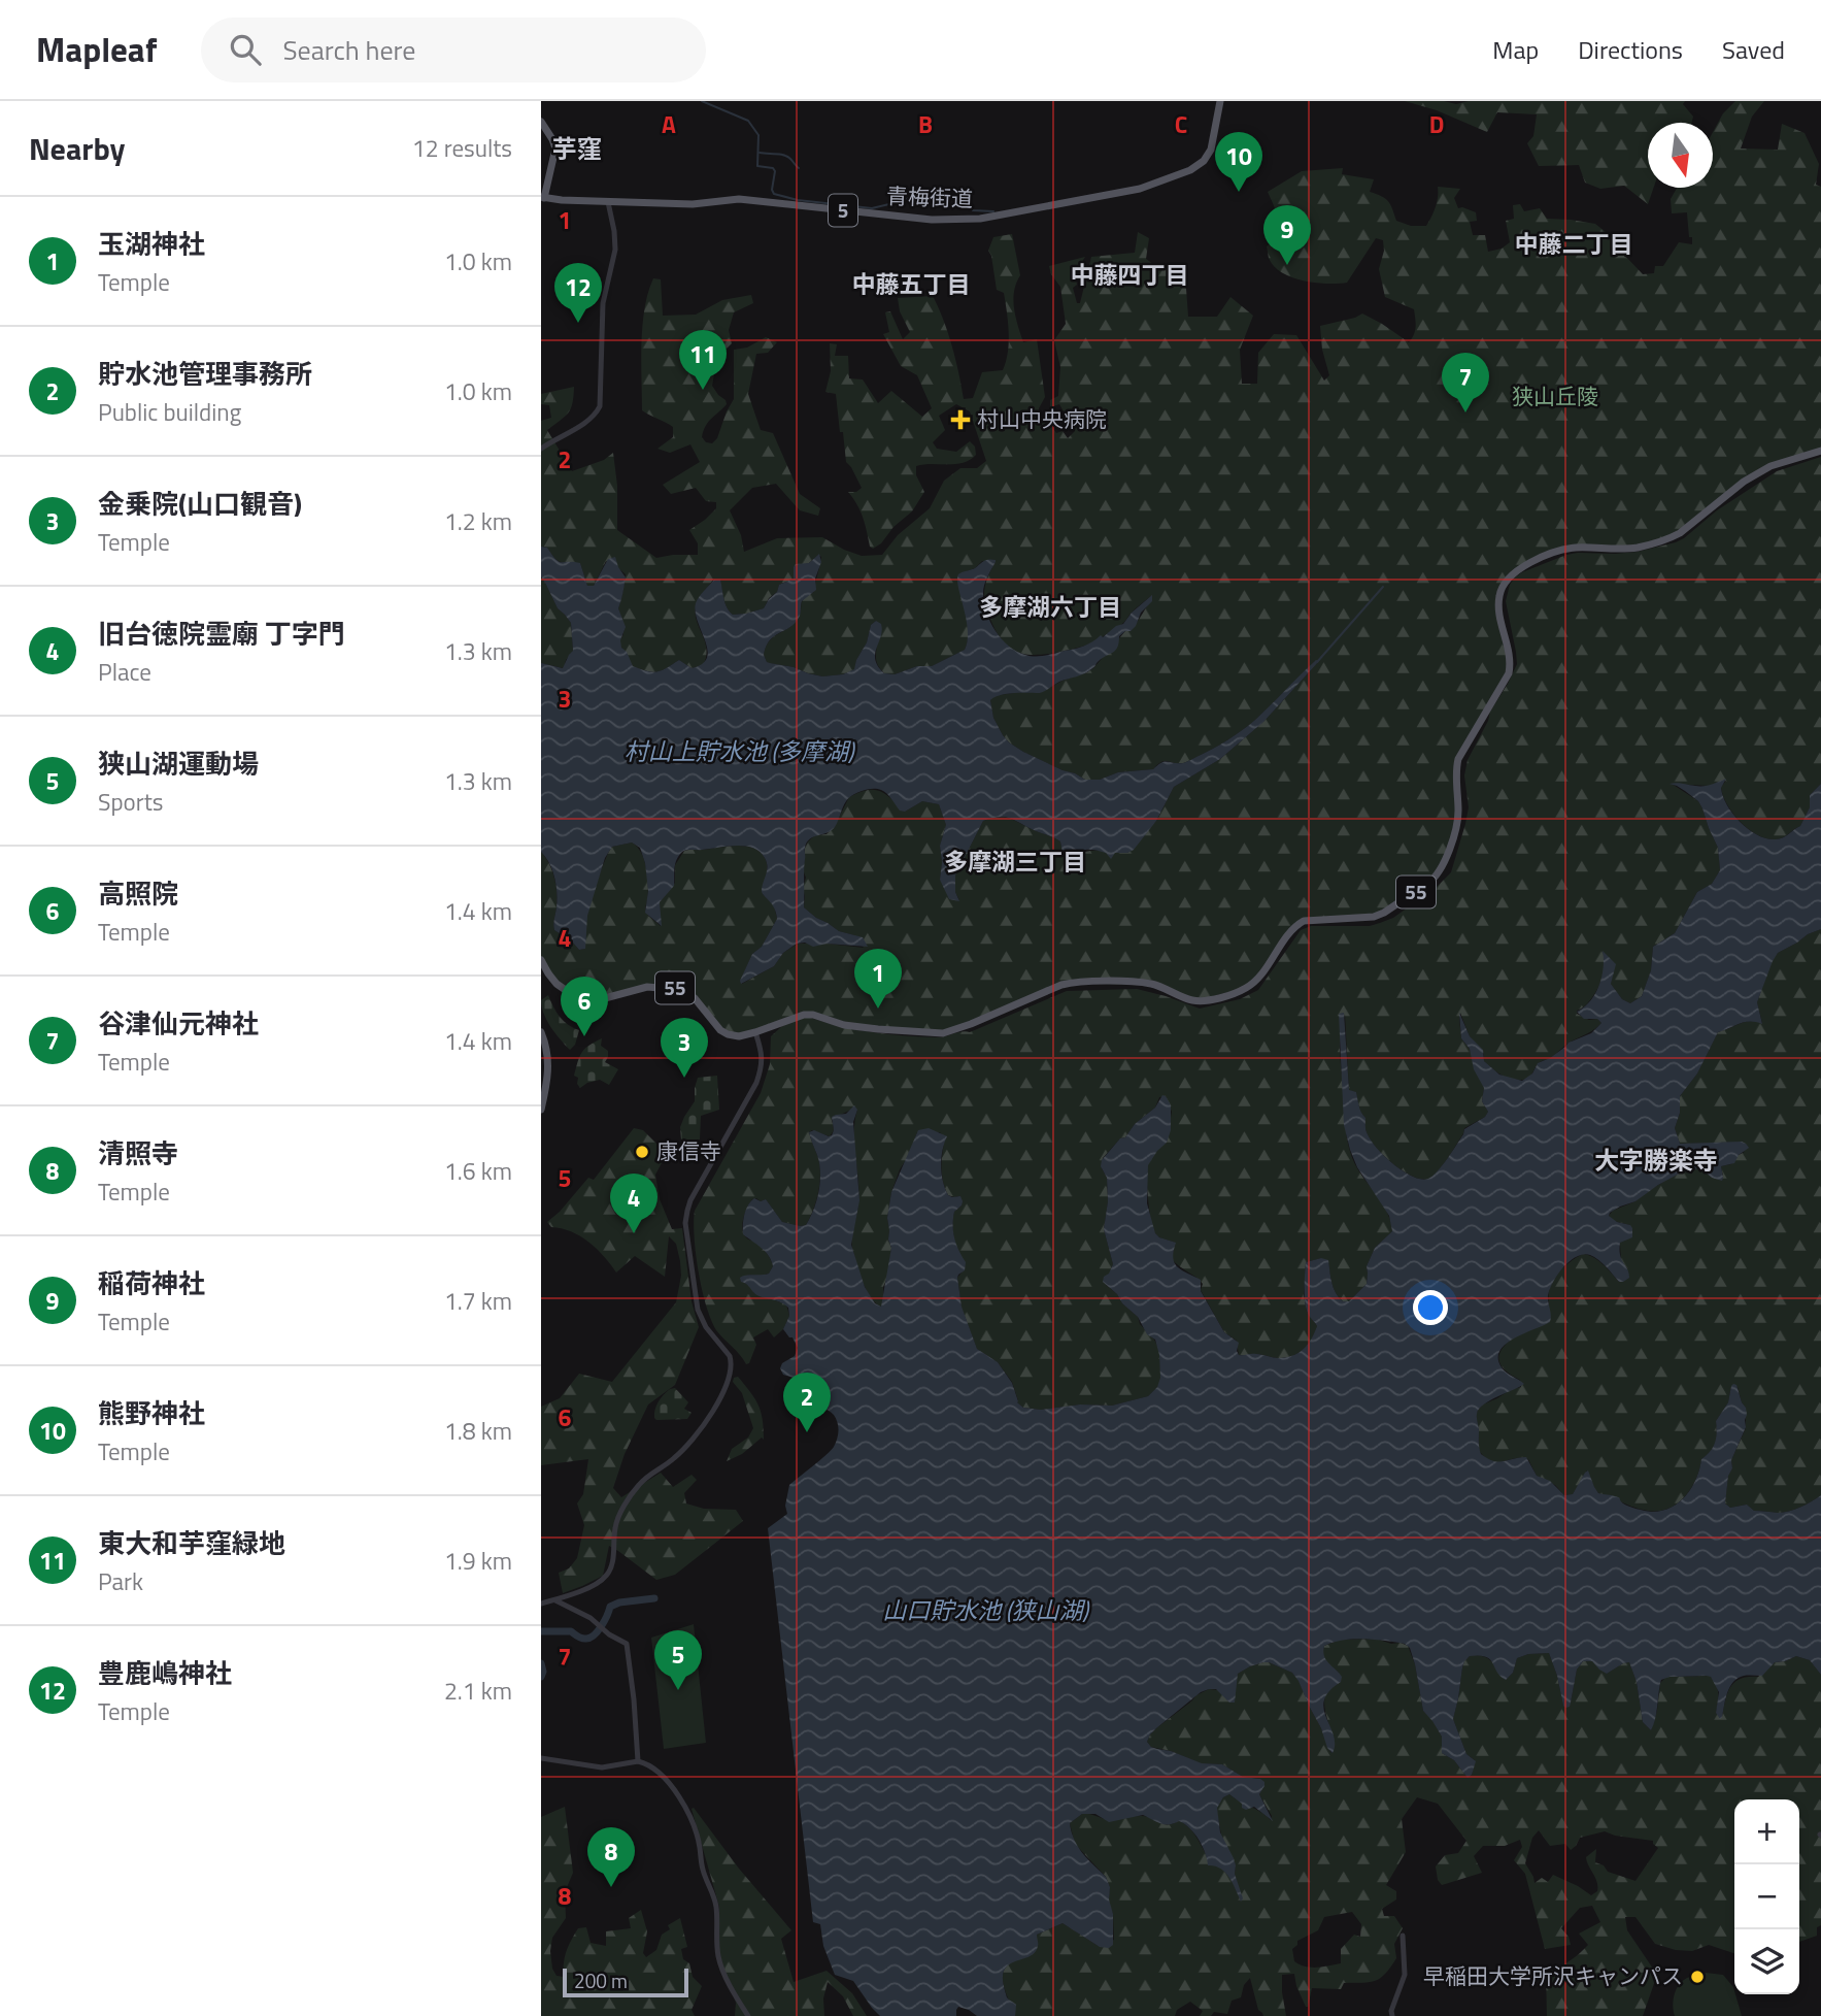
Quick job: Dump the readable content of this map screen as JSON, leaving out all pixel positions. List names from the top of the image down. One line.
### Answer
{"streets":{"main road":["青梅街道","5","55"]},"districts":["芋窪","中藤二丁目","中藤四丁目","中藤五丁目","多摩湖六丁目","多摩湖三丁目","大字勝楽寺"],"water":["村山上貯水池 (多摩湖)","山口貯水池 (狭山湖)"],"parks":["狭山丘陵"],"places":{"health":["村山中央病院"],"other":["康信寺","早稲田大学所沢キャンパス"]},"scale_bar":"200 m","north":"bottom","page":{"header":"Mapleaf","search":"Search here","nav":["Map","Directions","Saved"],"heading":["Nearby","12 results"],"pins":["10","9","12","11","7","1","6","3","4","2","5","8"],"list":[{"mark":"1","name":"玉湖神社","note":"Temple","value":"1.0 km"},{"mark":"2","name":"貯水池管理事務所","note":"Public building","value":"1.0 km"},{"mark":"3","name":"金乗院(山口観音)","note":"Temple","value":"1.2 km"},{"mark":"4","name":"旧台徳院霊廟 丁字門","note":"Place","value":"1.3 km"},{"mark":"5","name":"狭山湖運動場","note":"Sports","value":"1.3 km"},{"mark":"6","name":"高照院","note":"Temple","value":"1.4 km"},{"mark":"7","name":"谷津仙元神社","note":"Temple","value":"1.4 km"},{"mark":"8","name":"清照寺","note":"Temple","value":"1.6 km"},{"mark":"9","name":"稲荷神社","note":"Temple","value":"1.7 km"},{"mark":"10","name":"熊野神社","note":"Temple","value":"1.8 km"},{"mark":"11","name":"東大和芋窪緑地","note":"Park","value":"1.9 km"},{"mark":"12","name":"豊鹿嶋神社","note":"Temple","value":"2.1 km"}],"map_buttons":["+","−"],"scale":"200 m"},"grid":{"columns":["A","B","C","D"],"rows":["1","2","3","4","5","6","7","8"]}}
